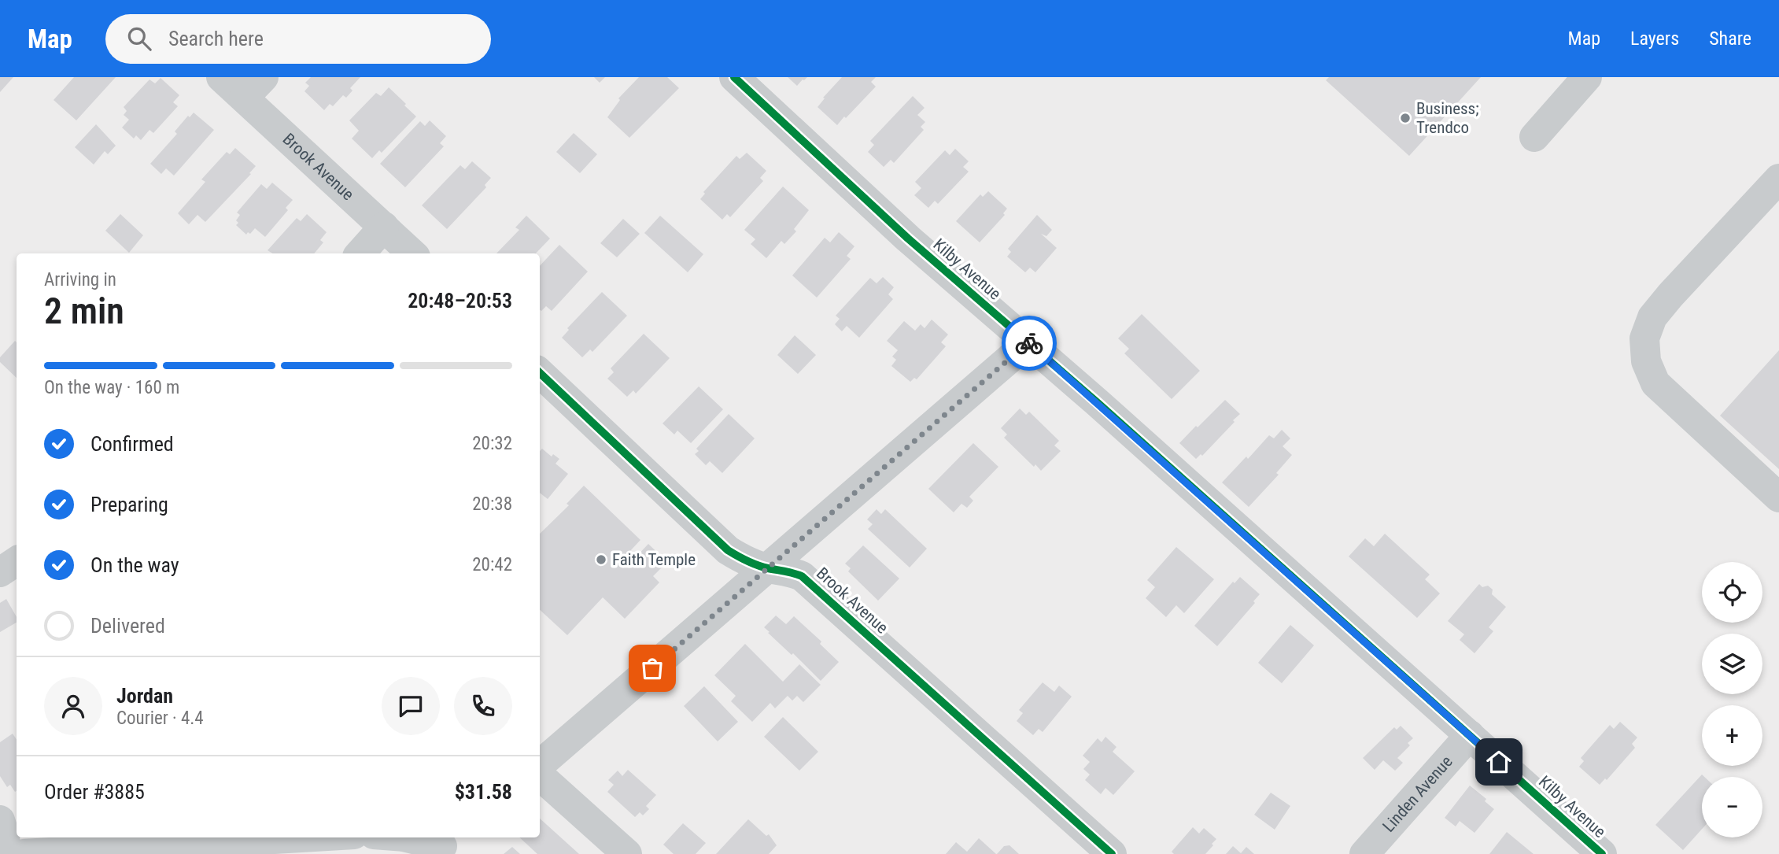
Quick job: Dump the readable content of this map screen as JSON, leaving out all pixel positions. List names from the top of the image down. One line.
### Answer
{"streets":{"street":["Brook Avenue","Kilby Avenue","Linden Avenue"]},"crossings":[["Kilby Avenue","Linden Avenue"]],"places":["Business; Trendco","Faith Temple"],"page":{"header":"Map","search":"Search here","nav":["Map","Layers","Share"],"heading":["2 min","Arriving in","20:48–20:53"],"panel":["Jordan","Courier · 4.4","Order #3885","$31.58"],"bar":"On the way · 160 m","list":[["Confirmed","20:32"],["Preparing","20:38"],["On the way","20:42"],"Delivered"],"map_buttons":["+","−"]}}
